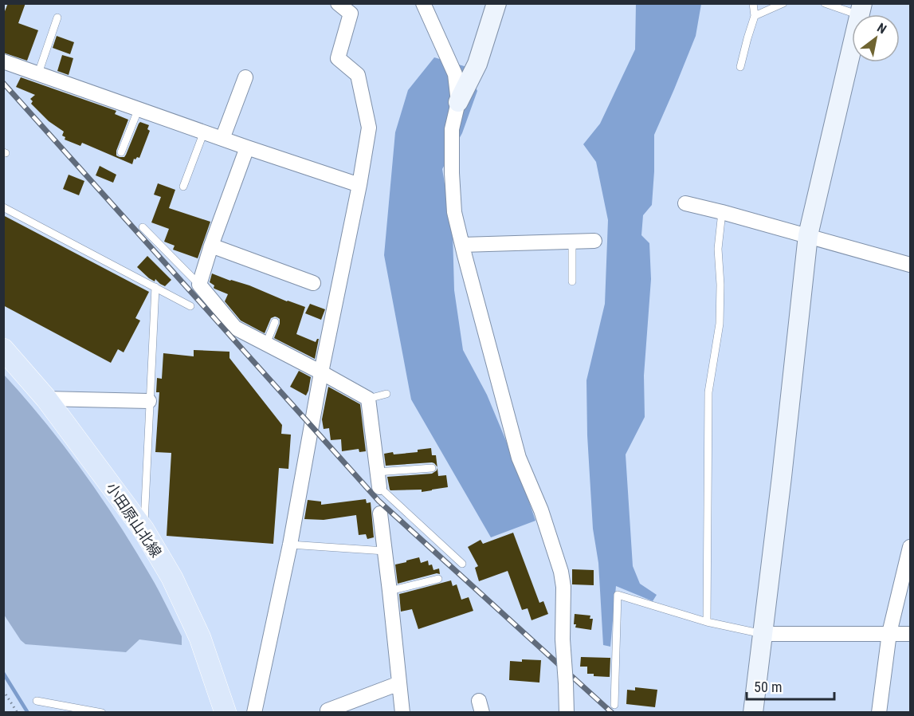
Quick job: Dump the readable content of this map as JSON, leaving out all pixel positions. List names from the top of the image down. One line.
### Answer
{"streets":{"main road":["小田原山北線"]},"scale_bar":"50 m","north":"top right"}
